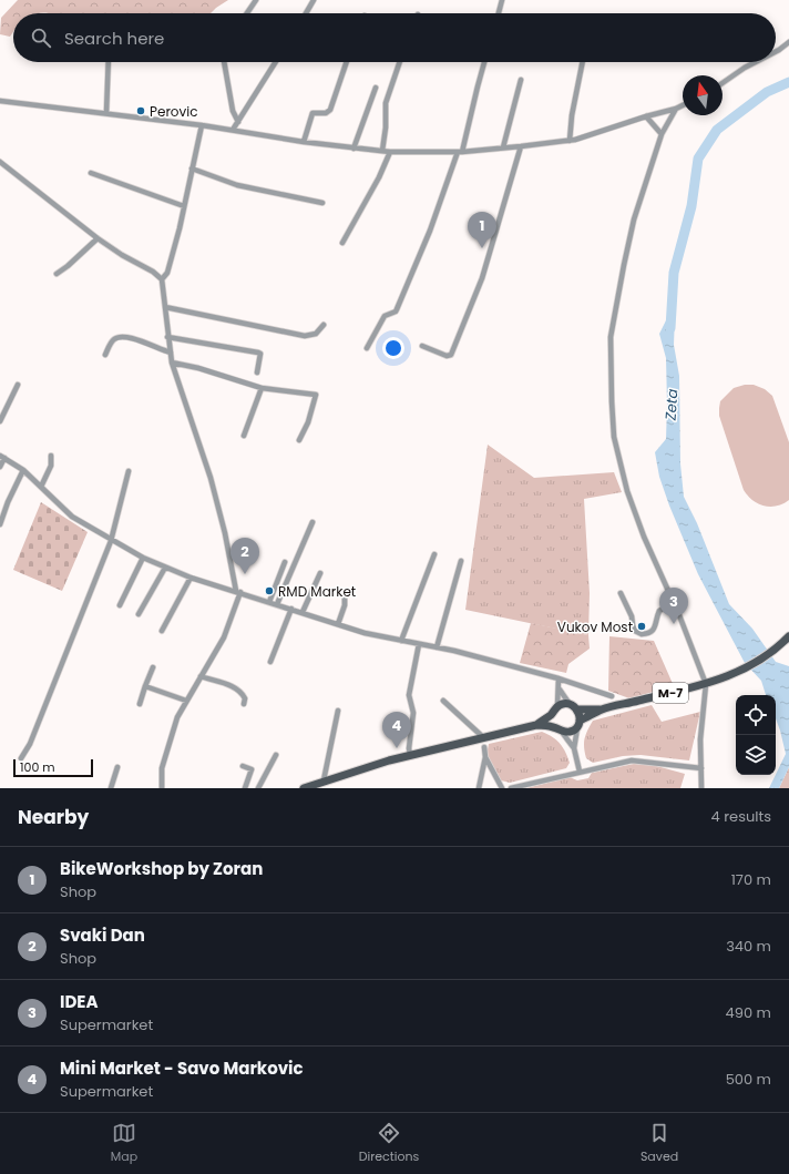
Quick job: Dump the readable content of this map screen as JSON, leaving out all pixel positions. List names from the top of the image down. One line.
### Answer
{"streets":{"main road":["M-7"]},"water":["Zeta"],"places":["Perovic","RMD Market","Vukov Most"],"scale_bar":"100 m","north":"top","page":{"search":"Search here","pins":["1","2","3","4"],"scale":"100 m","heading":["Nearby","4 results"],"list":[{"mark":"1","name":"BikeWorkshop by Zoran","note":"Shop","value":"170 m"},{"mark":"2","name":"Svaki Dan","note":"Shop","value":"340 m"},{"mark":"3","name":"IDEA","note":"Supermarket","value":"490 m"},{"mark":"4","name":"Mini Market - Savo Markovic","note":"Supermarket","value":"500 m"}],"nav":["Map","Directions","Saved"]}}
